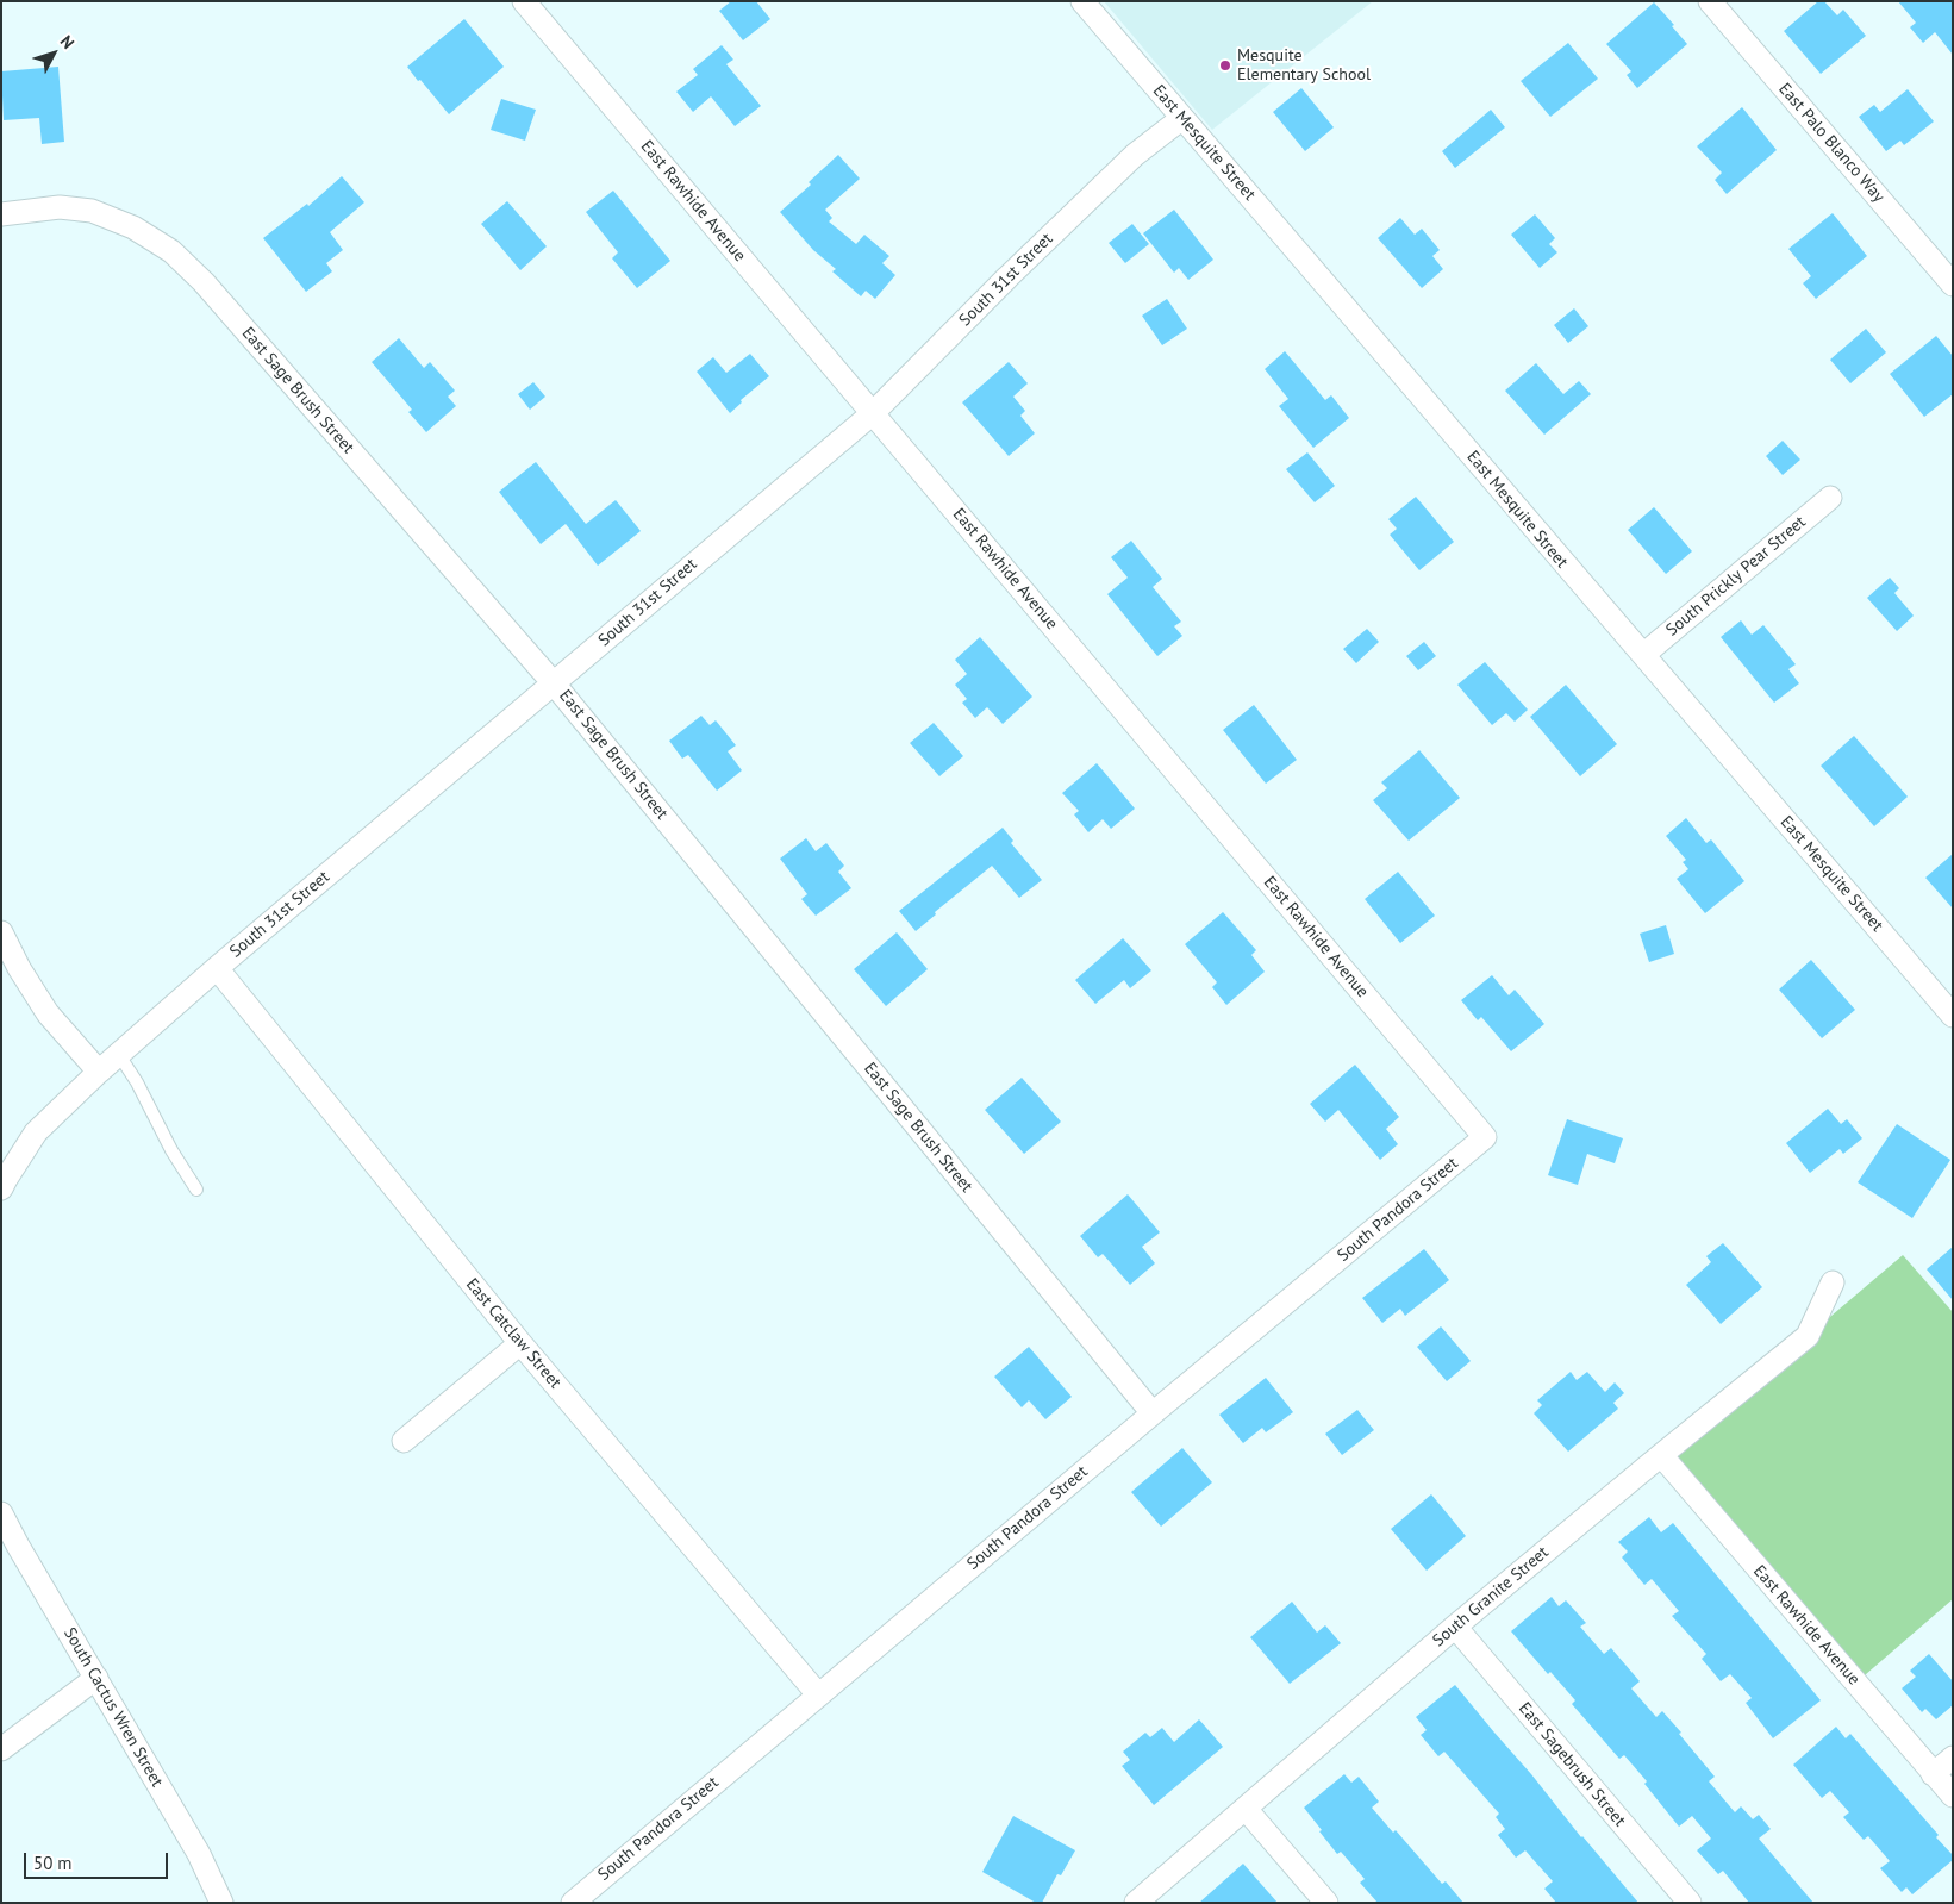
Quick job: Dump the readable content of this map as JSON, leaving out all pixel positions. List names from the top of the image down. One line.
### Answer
{"streets":{"street":["East Mesquite Street","East Palo Blanco Way","East Rawhide Avenue","South 31st Street","East Sage Brush Street","South Prickly Pear Street","South Pandora Street","East Catclaw Street","South Granite Street","South Cactus Wren Street","East Sagebrush Street"]},"crossings":[["East Mesquite Street","South 31st Street"],["East Mesquite Street","South Prickly Pear Street"],["East Rawhide Avenue","South 31st Street"],["East Rawhide Avenue","South Pandora Street"],["East Rawhide Avenue","South Granite Street"],["South 31st Street","East Sage Brush Street"],["South 31st Street","East Catclaw Street"],["East Sage Brush Street","South Pandora Street"],["South Pandora Street","East Catclaw Street"],["South Granite Street","East Sagebrush Street"]],"places":["Mesquite Elementary School"],"scale_bar":"50 m","north":"top right"}
